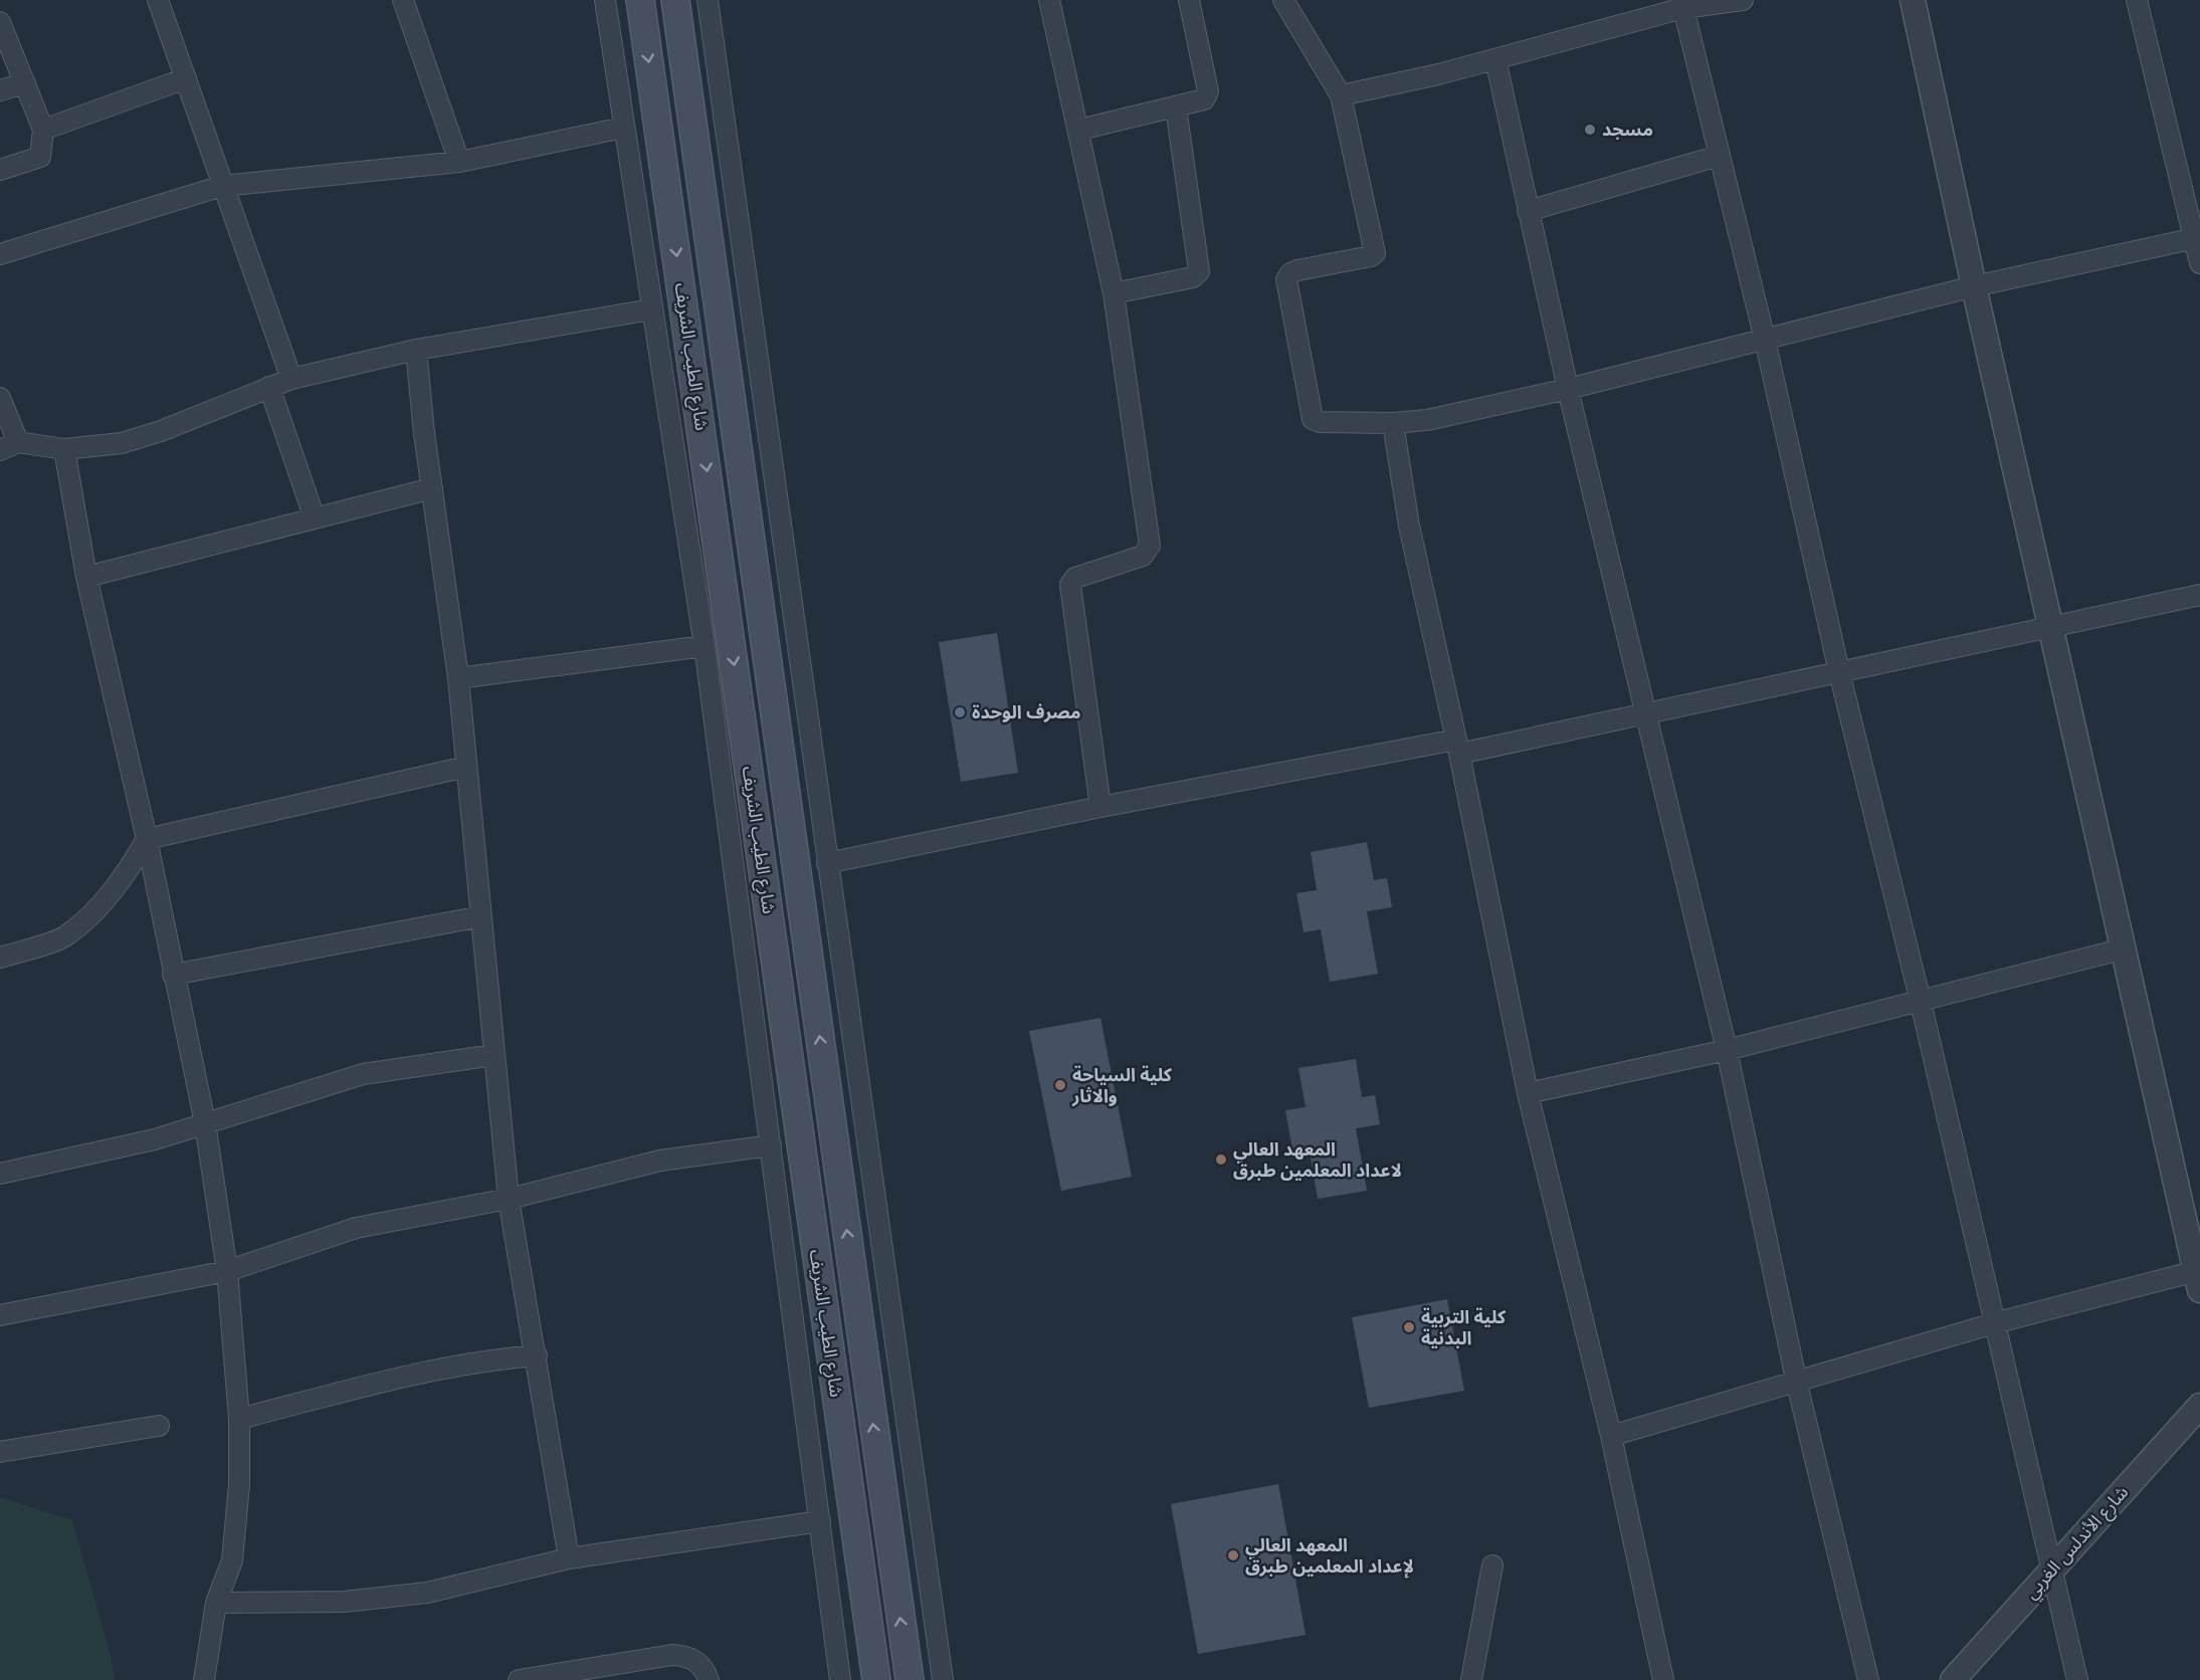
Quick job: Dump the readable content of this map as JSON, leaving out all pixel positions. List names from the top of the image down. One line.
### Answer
{"streets":{"main road":["شارع الطيب الشريف"],"street":["شارع الأندلس الغربي"]},"places":["مسجد","مصرف الوحدة","كلية السياحة والاثار","المعهد العالي لاعداد المعلمين طبرق","كلية التربية البدنية","المعهد العالي لإعداد المعلمين طبرق"]}
